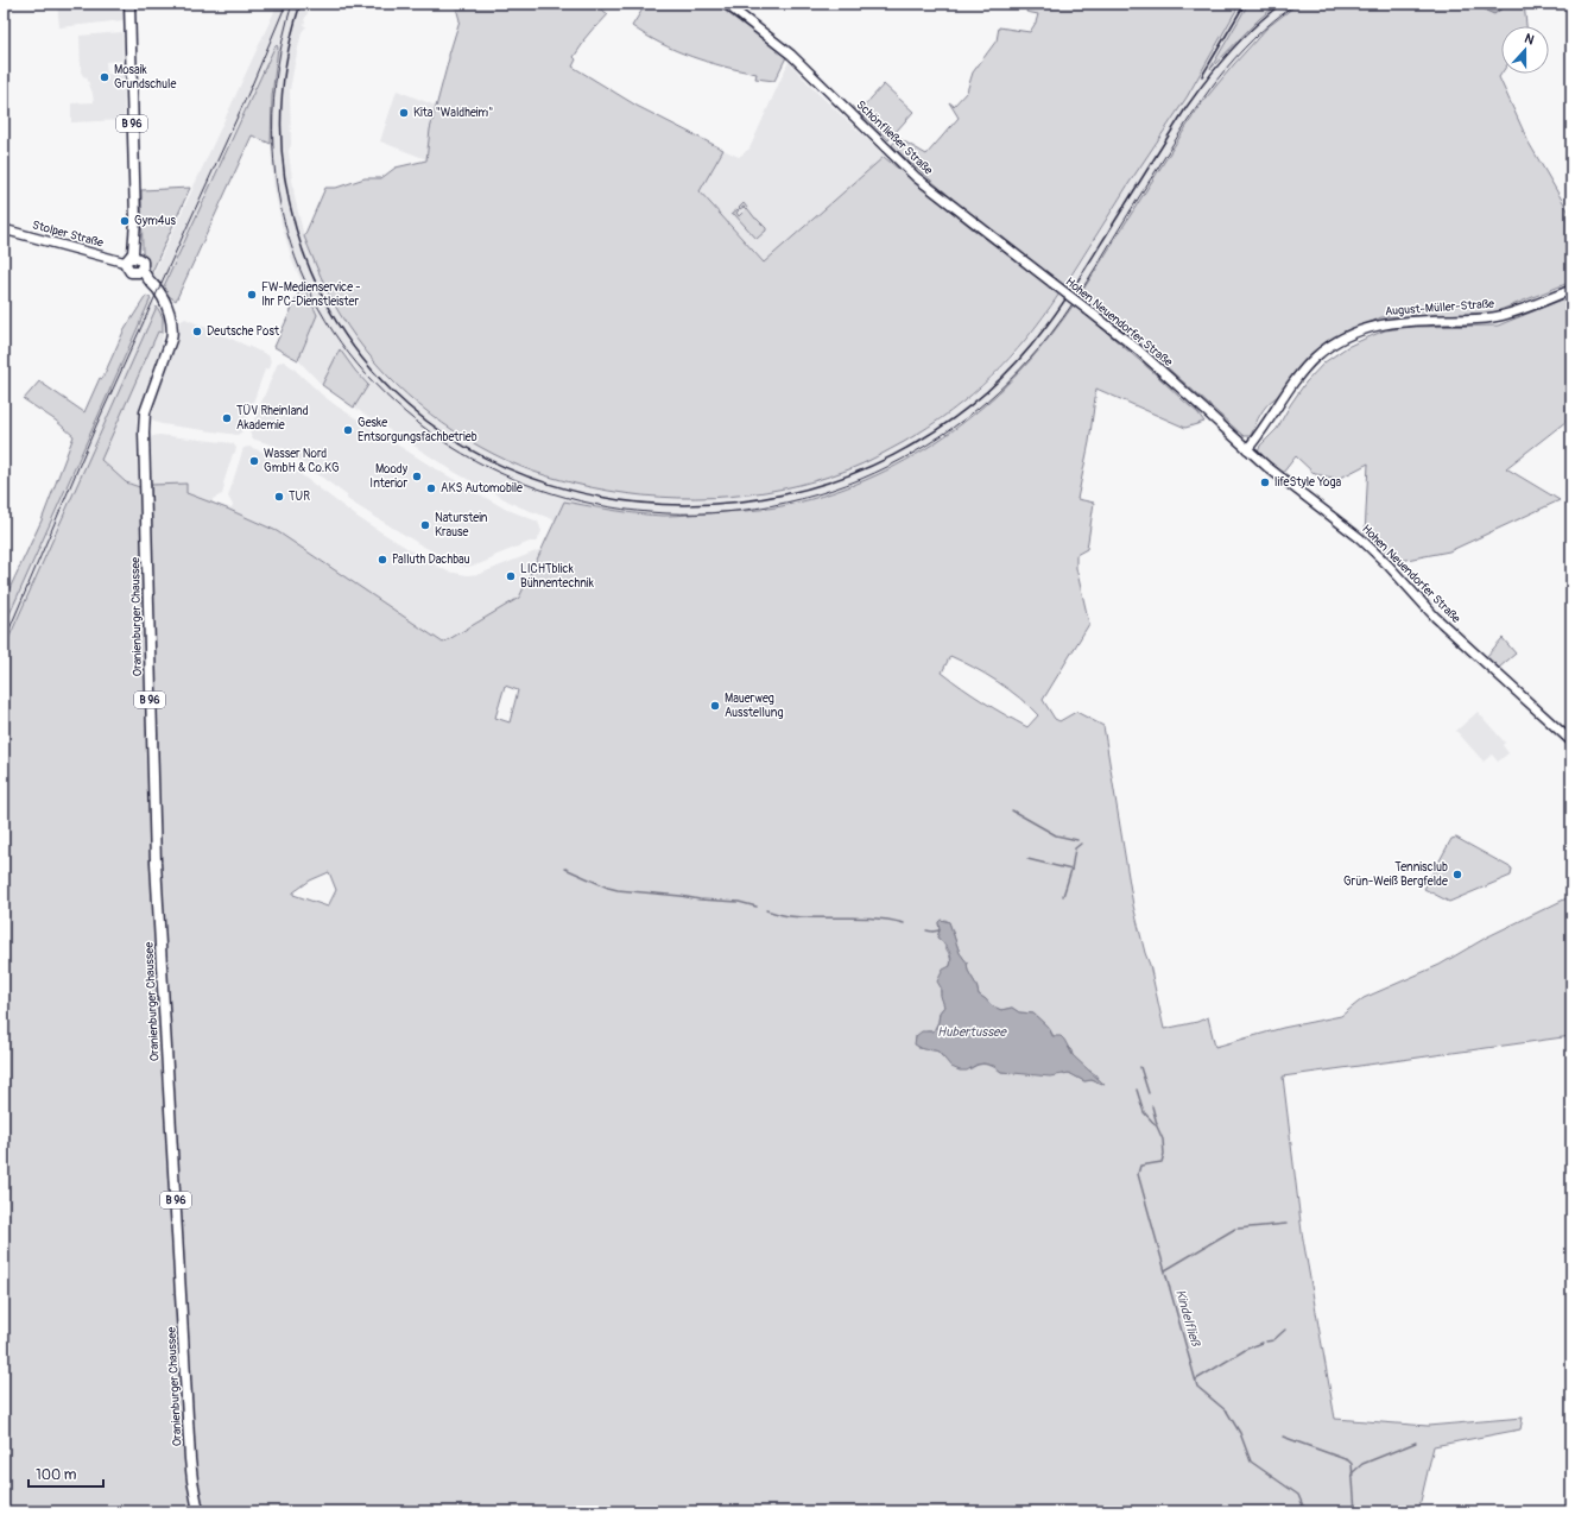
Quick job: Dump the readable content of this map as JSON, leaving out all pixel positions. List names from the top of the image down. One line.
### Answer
{"streets":{"main road":["B 96","Schönfließer Straße","Stolper Straße","August-Müller-Straße","Hohen Neuendorfer Straße","Oranienburger Chaussee"]},"crossings":[["B 96","Stolper Straße"],["B 96","Oranienburger Chaussee"],["Schönfließer Straße","Hohen Neuendorfer Straße"],["Stolper Straße","Oranienburger Chaussee"],["August-Müller-Straße","Hohen Neuendorfer Straße"]],"water":["Hubertussee","Kindelfließ"],"places":["Mosaik Grundschule","Kita \"Waldheim\"","Gym4us","FW-Medienservice - Ihr PC-Dienstleister","Deutsche Post","TÜV Rheinland Akademie","Geske Entsorgungsfachbetrieb","Wasser Nord GmbH & Co.KG","Moody Interior","lifeStyle Yoga","AKS Automobile","TUR","Naturstein Krause","Palluth Dachbau","LICHTblick Bühnentechnik","Mauerweg Ausstellung","Tennisclub Grün-Weiß Bergfelde"],"scale_bar":"100 m","north":"top"}
